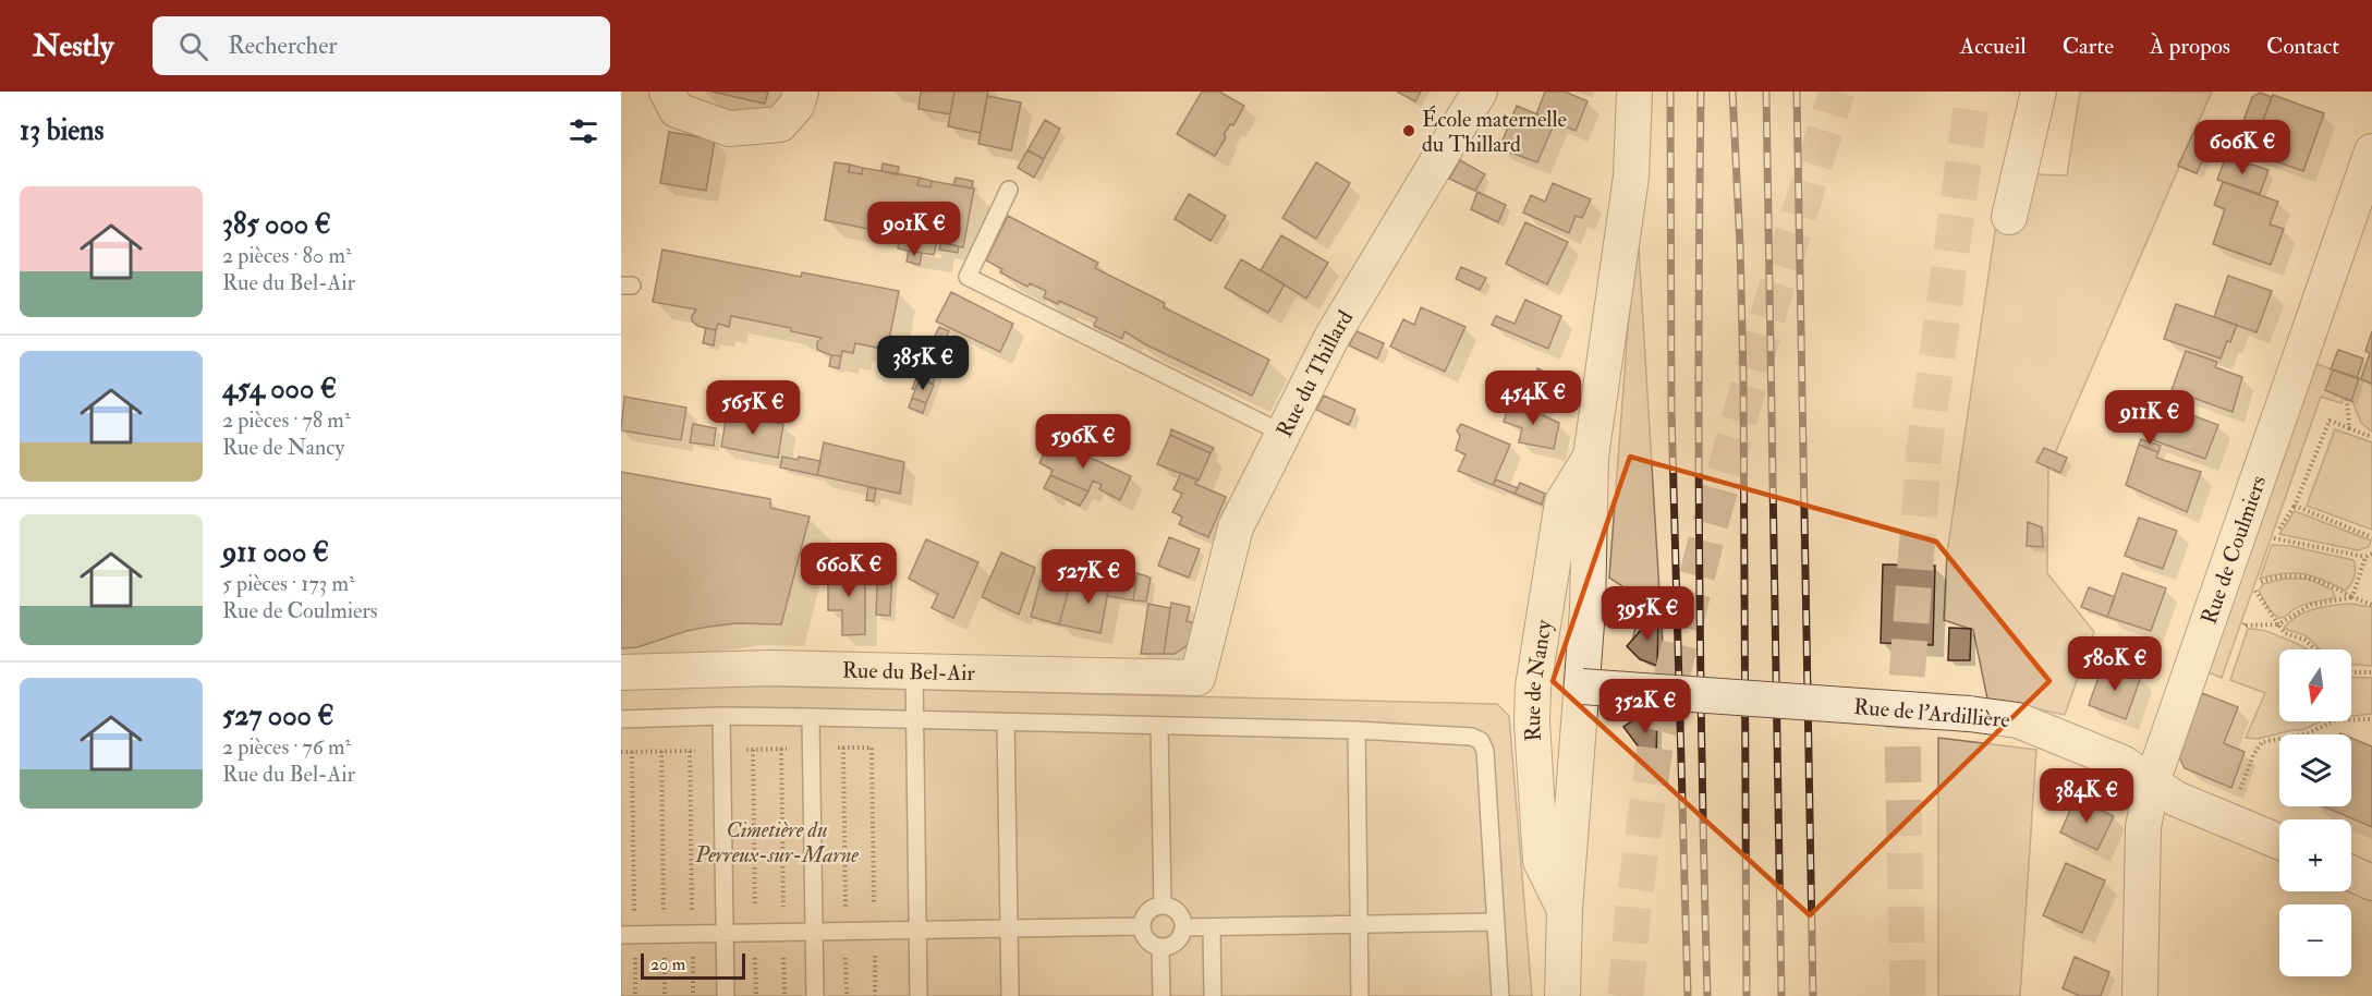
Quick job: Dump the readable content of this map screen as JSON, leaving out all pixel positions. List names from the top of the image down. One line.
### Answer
{"streets":{"street":["Rue du Thillard","Rue de Coulmiers","Rue du Bel-Air","Rue de Nancy","Rue de l'Ardillière"]},"crossings":[["Rue du Thillard","Rue du Bel-Air"],["Rue de Coulmiers","Rue de l'Ardillière"],["Rue de Nancy","Rue de l'Ardillière"]],"parks":["Cimetière du Perreux-sur-Marne"],"places":["École maternelle du Thillard"],"scale_bar":"20 m","north":"bottom","page":{"header":"Nestly","search":"Rechercher","nav":["Accueil","Carte","À propos","Contact"],"heading":"13 biens","price":["606K €","901K €","385K €","454K €","565K €","911K €","596K €","660K €","527K €","395K €","580K €","352K €","384K €"],"list":[{"name":"385 000 €","note":"2 pièces · 80 m² · Rue du Bel-Air"},{"name":"454 000 €","note":"2 pièces · 78 m² · Rue de Nancy"},{"name":"911 000 €","note":"5 pièces · 173 m² · Rue de Coulmiers"},{"name":"527 000 €","note":"2 pièces · 76 m² · Rue du Bel-Air"}],"map_buttons":["+","−"],"scale":"20 m"}}
